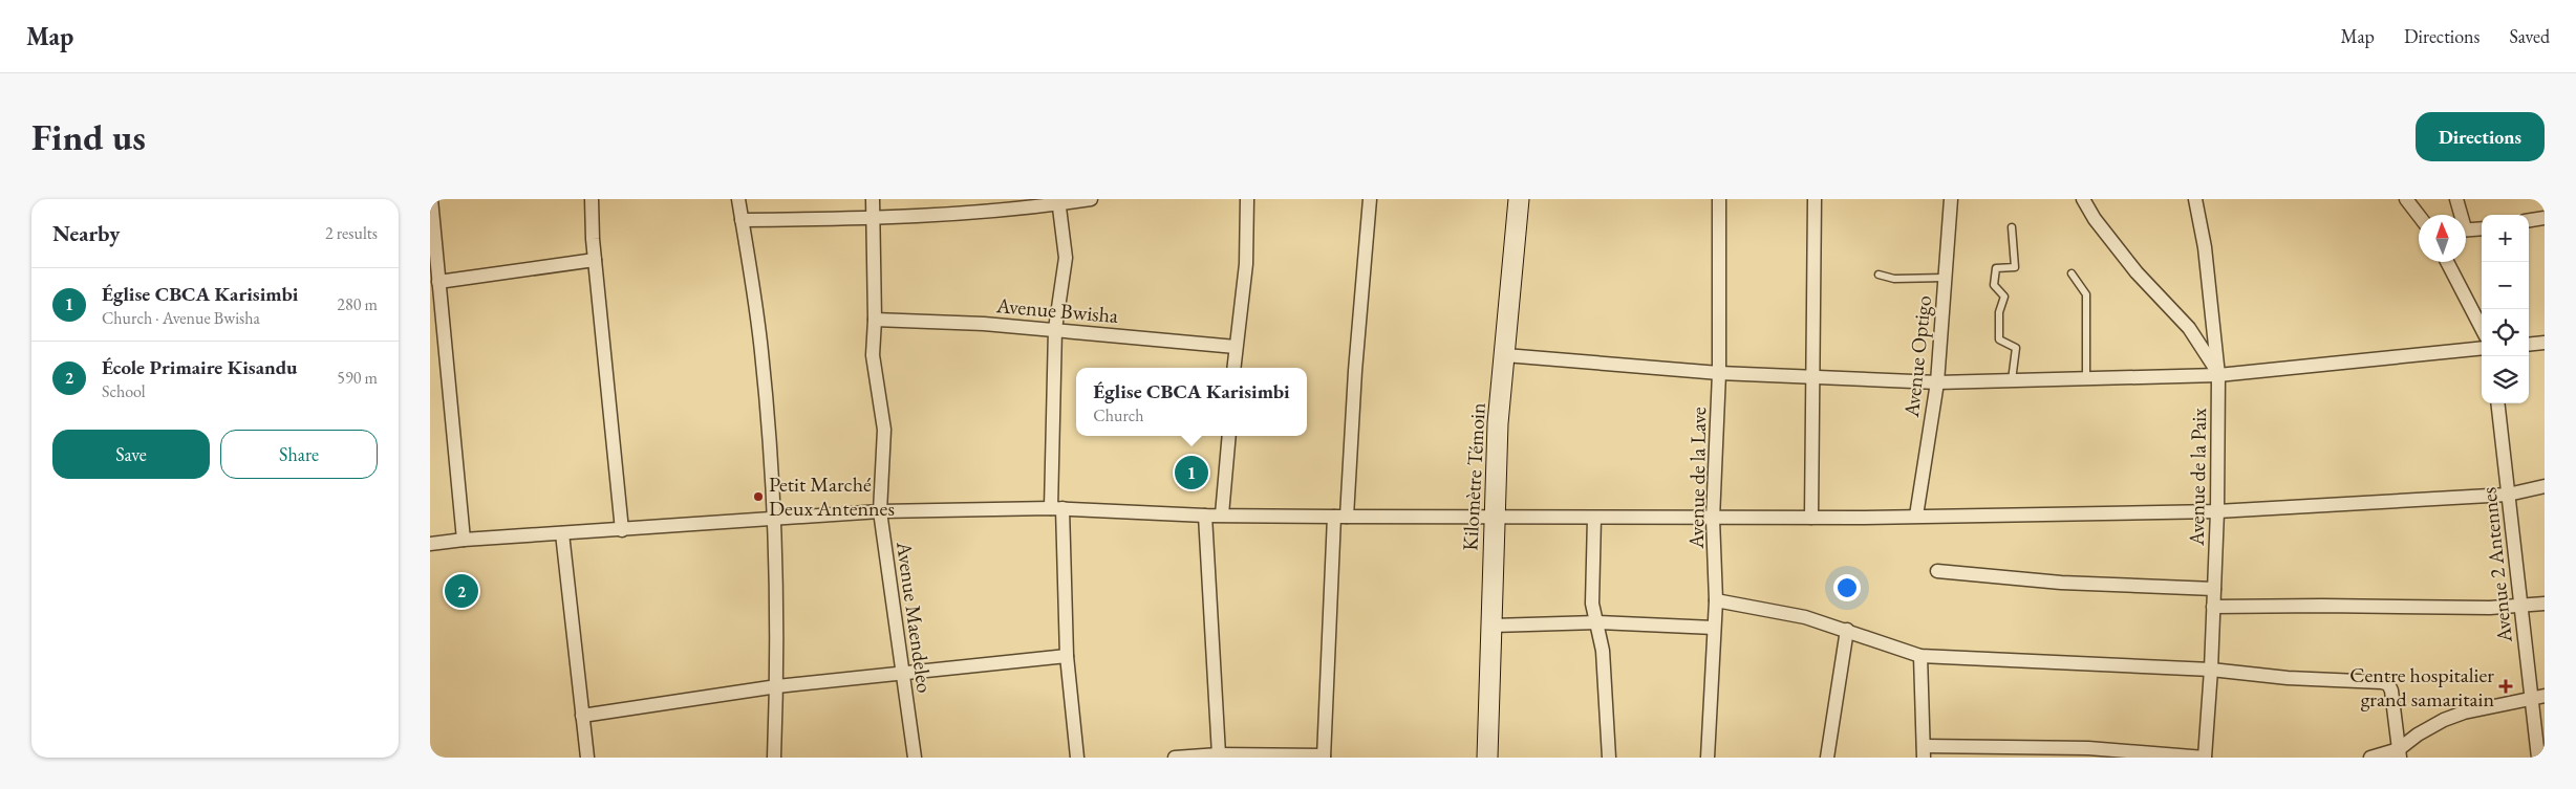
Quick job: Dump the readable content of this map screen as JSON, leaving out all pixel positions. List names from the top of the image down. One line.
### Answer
{"streets":{"main road":["Kilomètre Témoin"],"street":["Avenue Bwisha","Avenue Optigo","Avenue de la Paix","Avenue de la Lave","Avenue 2 Antennes","Avenue Maendeleo"]},"crossings":[["Avenue Bwisha","Avenue Maendeleo"]],"places":{"other":["Petit Marché Deux Antennes"],"health":["Centre hospitalier grand samaritain"]},"north":"top","page":{"header":"Map","nav":["Map","Directions","Saved"],"buttons":["Directions",["Save","Share"]],"title":"Find us","heading":["Nearby","2 results"],"map_buttons":["+","−"],"list":[{"mark":"1","name":"Église CBCA Karisimbi","note":"Church · Avenue Bwisha","value":"280 m"},{"mark":"2","name":"École Primaire Kisandu","note":"School","value":"590 m"}],"popup":["Église CBCA Karisimbi","Church"],"pins":["1","2"]}}
